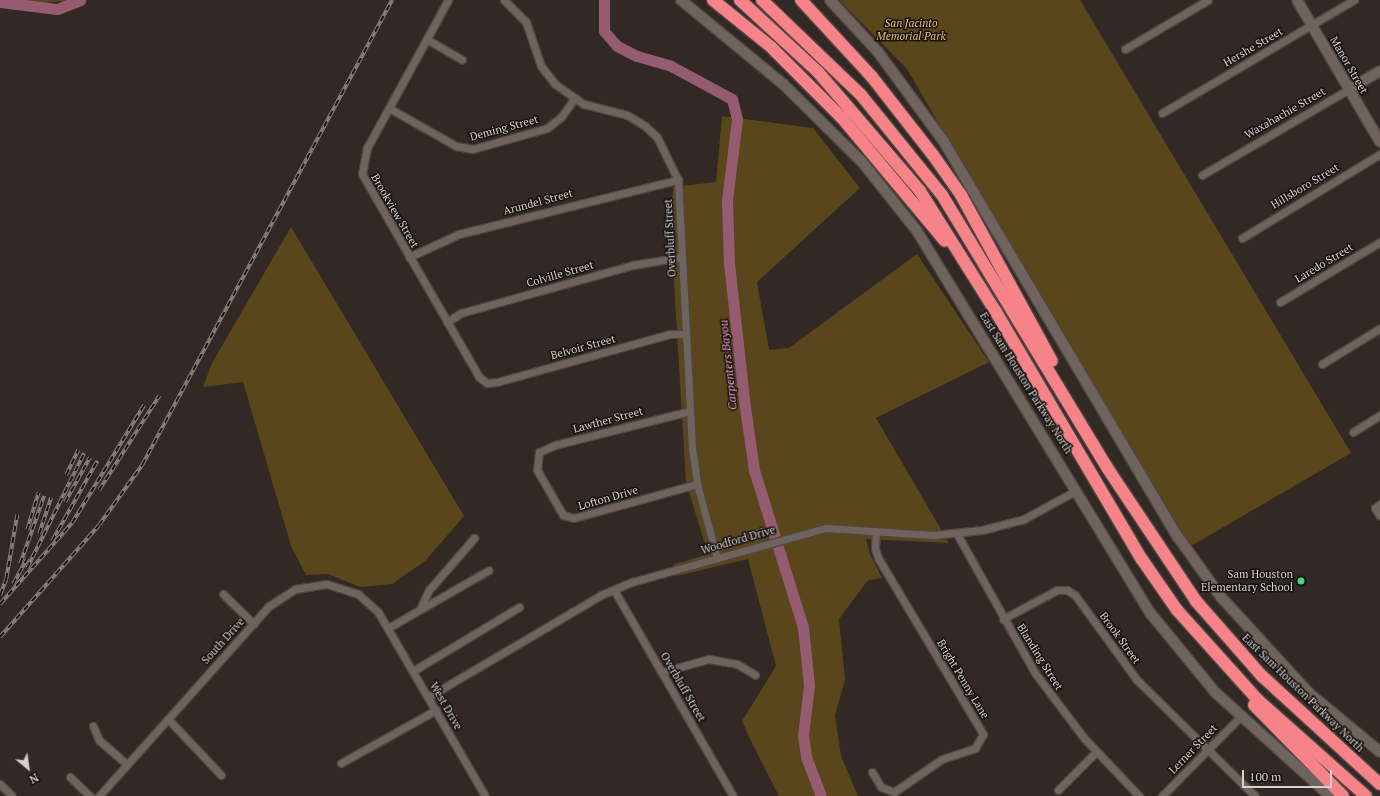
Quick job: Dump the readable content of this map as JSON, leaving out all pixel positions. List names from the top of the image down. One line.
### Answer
{"streets":{"highway":["East Sam Houston Parkway North"],"main road":["Manor Street","Waxahachie Street"],"street":["Hershe Street","Deming Street","Hillsboro Street","Arundel Street","Brookview Street","Overbluff Street","Laredo Street","Colville Street","Belvoir Street","Lawther Street","Lofton Drive","Woodford Drive","Brook Street","South Drive","Blanding Street","Bright Penny Lane","West Drive","Lerner Street"]},"crossings":[["Hershe Street","Manor Street"],["Manor Street","Waxahachie Street"],["Deming Street","Brookview Street"],["Deming Street","Overbluff Street"],["Arundel Street","Brookview Street"],["Arundel Street","Overbluff Street"],["Brookview Street","Colville Street"],["Brookview Street","Belvoir Street"],["Overbluff Street","Colville Street"],["Overbluff Street","Belvoir Street"],["Overbluff Street","Lawther Street"],["Overbluff Street","Lofton Drive"],["Overbluff Street","Woodford Drive"],["East Sam Houston Parkway North","Woodford Drive"],["East Sam Houston Parkway North","Lerner Street"],["Lawther Street","Lofton Drive"],["Woodford Drive","Blanding Street"],["Woodford Drive","Bright Penny Lane"],["Woodford Drive","West Drive"],["Brook Street","Blanding Street"],["Brook Street","Lerner Street"],["South Drive","West Drive"]],"water":["Carpenters Bayou"],"parks":["San Jacinto Memorial Park"],"places":["Sam Houston Elementary School"],"scale_bar":"100 m","north":"bottom right"}
